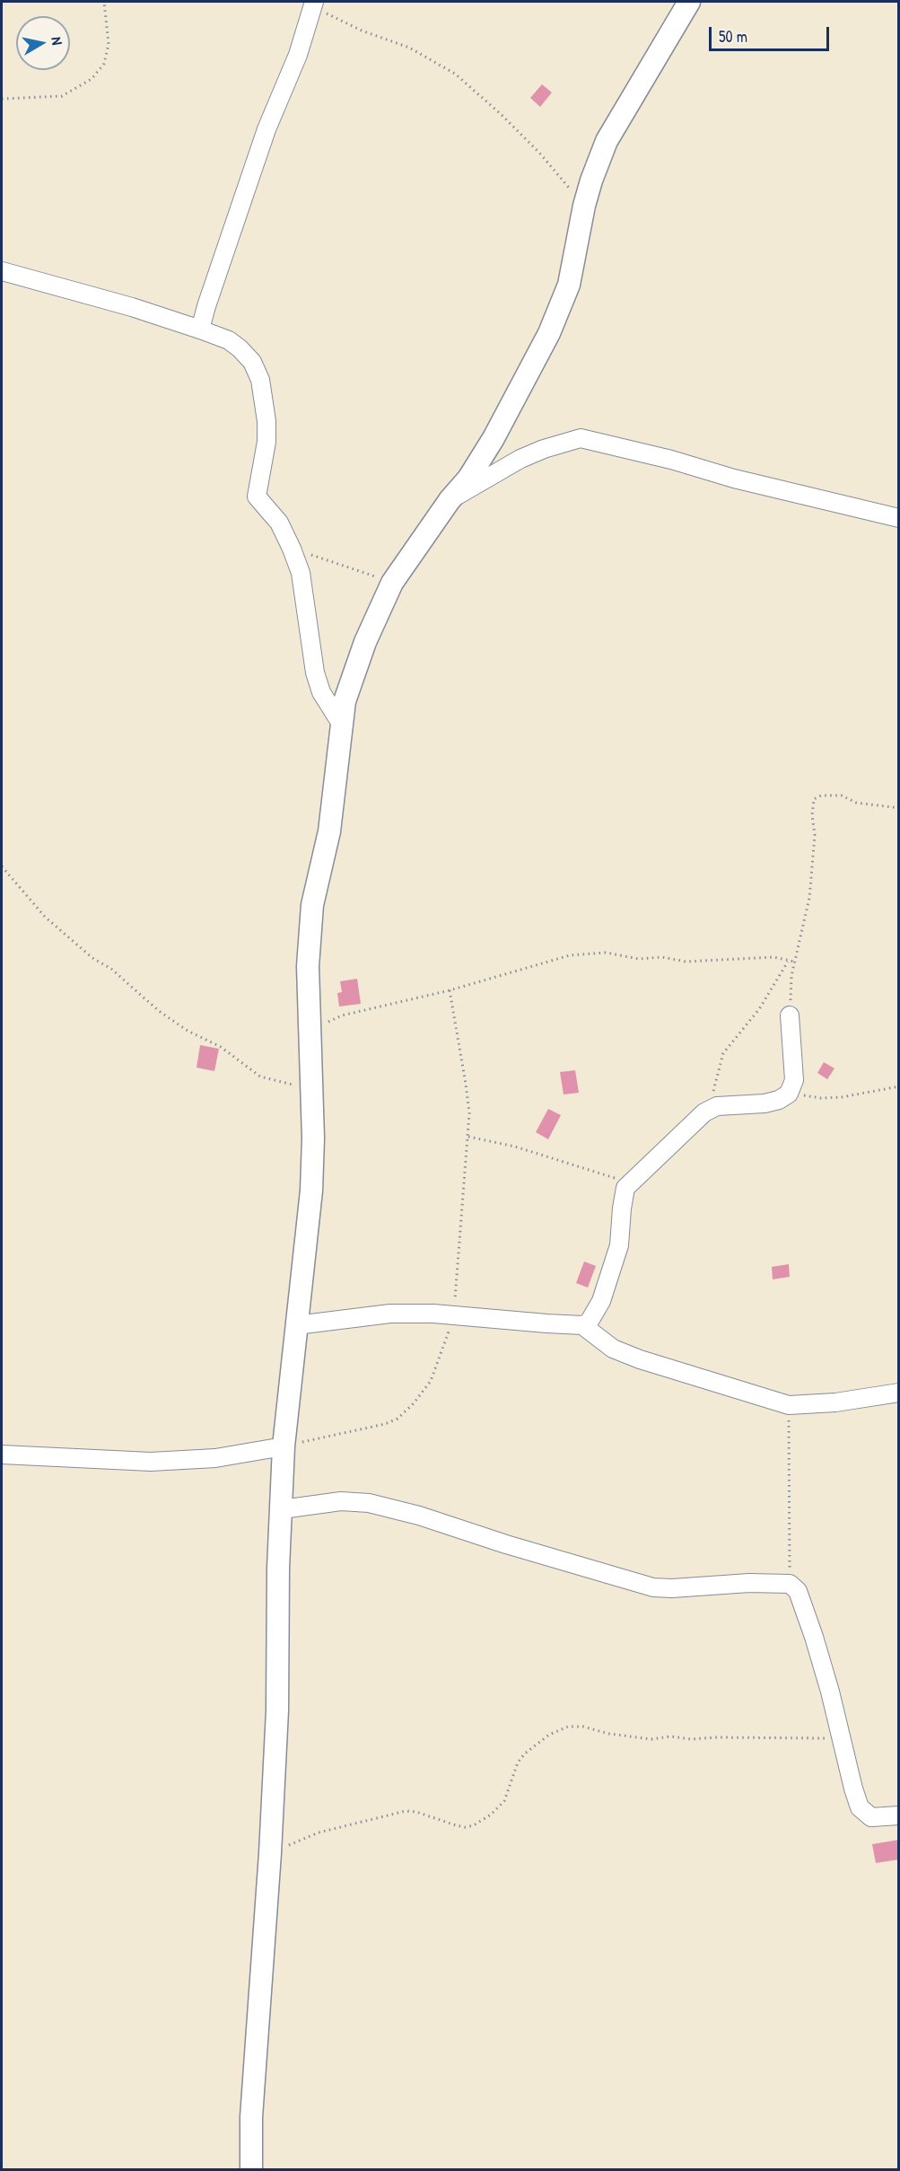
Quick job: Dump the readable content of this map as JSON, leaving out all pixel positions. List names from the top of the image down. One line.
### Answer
{"scale_bar":"50 m","north":"right"}
